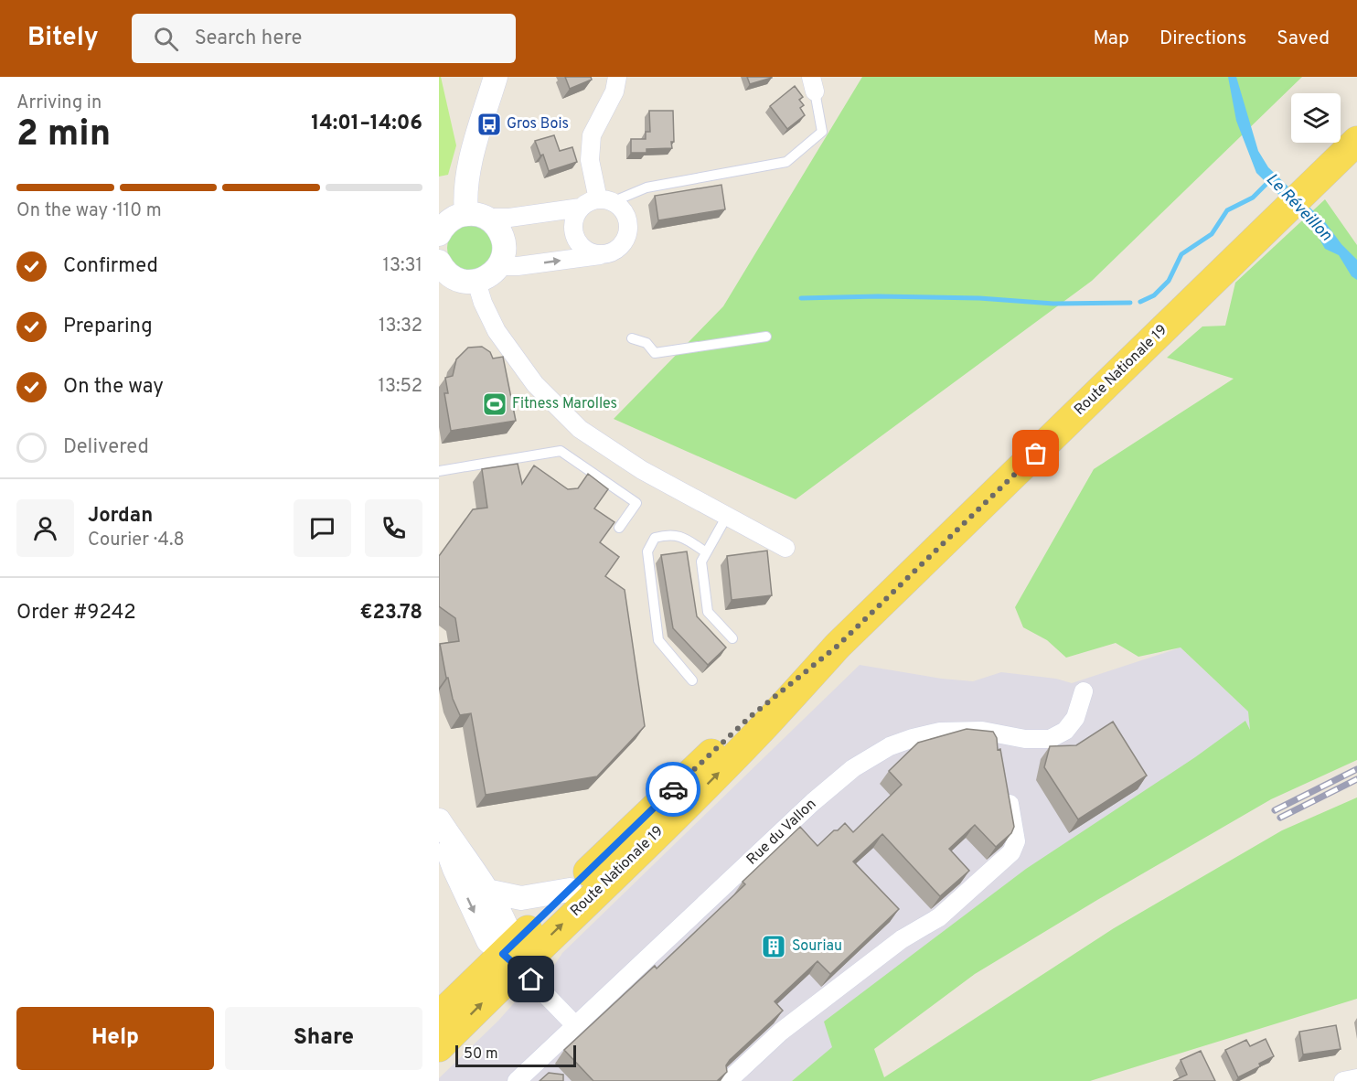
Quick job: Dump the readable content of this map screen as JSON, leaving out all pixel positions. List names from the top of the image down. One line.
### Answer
{"streets":{"main road":["Route Nationale 19"],"street":["Rue du Vallon"]},"water":["Le Réveillon"],"places":{"bus stop":["Gros Bois"],"sports":["Fitness Marolles"],"building":["Souriau"]},"scale_bar":"50 m","page":{"header":"Bitely","search":"Search here","nav":["Map","Directions","Saved"],"heading":["2 min","Arriving in","14:01–14:06"],"panel":["Jordan","Courier · 4.8","Order #9242","€23.78"],"bar":"On the way · 110 m","list":[["Confirmed","13:31"],["Preparing","13:32"],["On the way","13:52"],"Delivered"],"buttons":["Help","Share"],"scale":"50 m"}}
